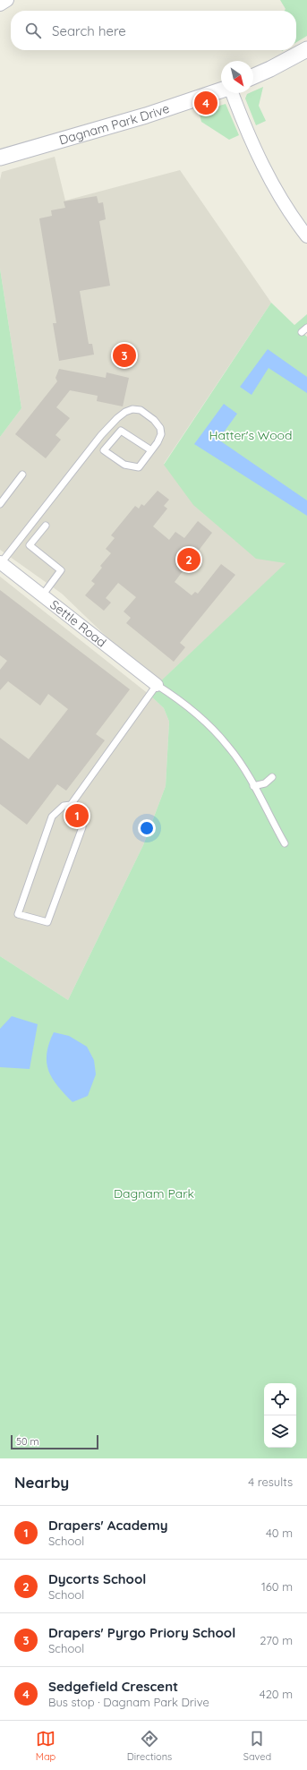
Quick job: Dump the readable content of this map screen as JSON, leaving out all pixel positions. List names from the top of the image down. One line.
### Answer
{"streets":{"street":["Dagnam Park Drive","Settle Road"]},"parks":["Hatter's Wood","Dagnam Park"],"scale_bar":"50 m","north":"bottom right","page":{"search":"Search here","pins":["4","3","2","1"],"scale":"50 m","heading":["Nearby","4 results"],"list":[{"mark":"1","name":"Drapers' Academy","note":"School","value":"40 m"},{"mark":"2","name":"Dycorts School","note":"School","value":"160 m"},{"mark":"3","name":"Drapers' Pyrgo Priory School","note":"School","value":"270 m"},{"mark":"4","name":"Sedgefield Crescent","note":"Bus stop · Dagnam Park Drive","value":"420 m"}],"nav":["Map","Directions","Saved"]}}
